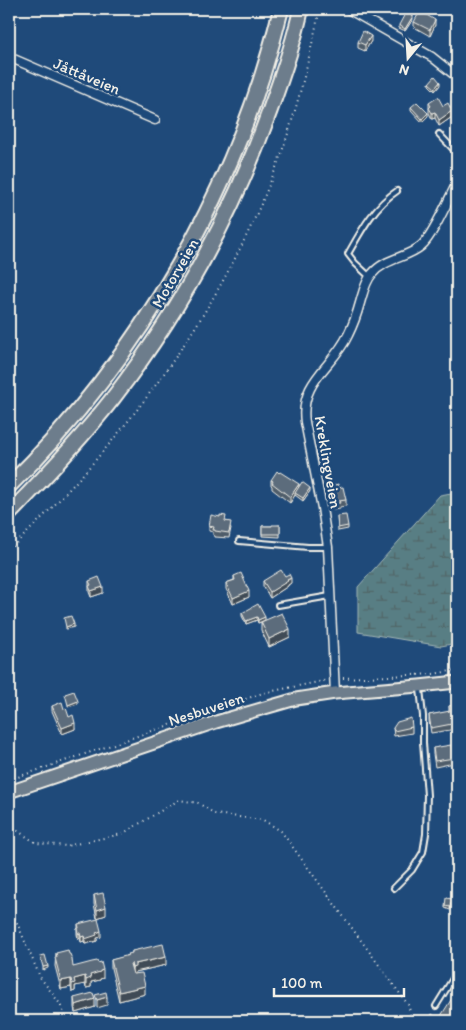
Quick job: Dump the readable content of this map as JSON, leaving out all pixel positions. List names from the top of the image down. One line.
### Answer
{"streets":{"highway":["Motorveien"],"main road":["Nesbuveien"],"street":["Jåttåveien","Kreklingveien"]},"crossings":[["Kreklingveien","Nesbuveien"]],"scale_bar":"100 m","north":"bottom"}
